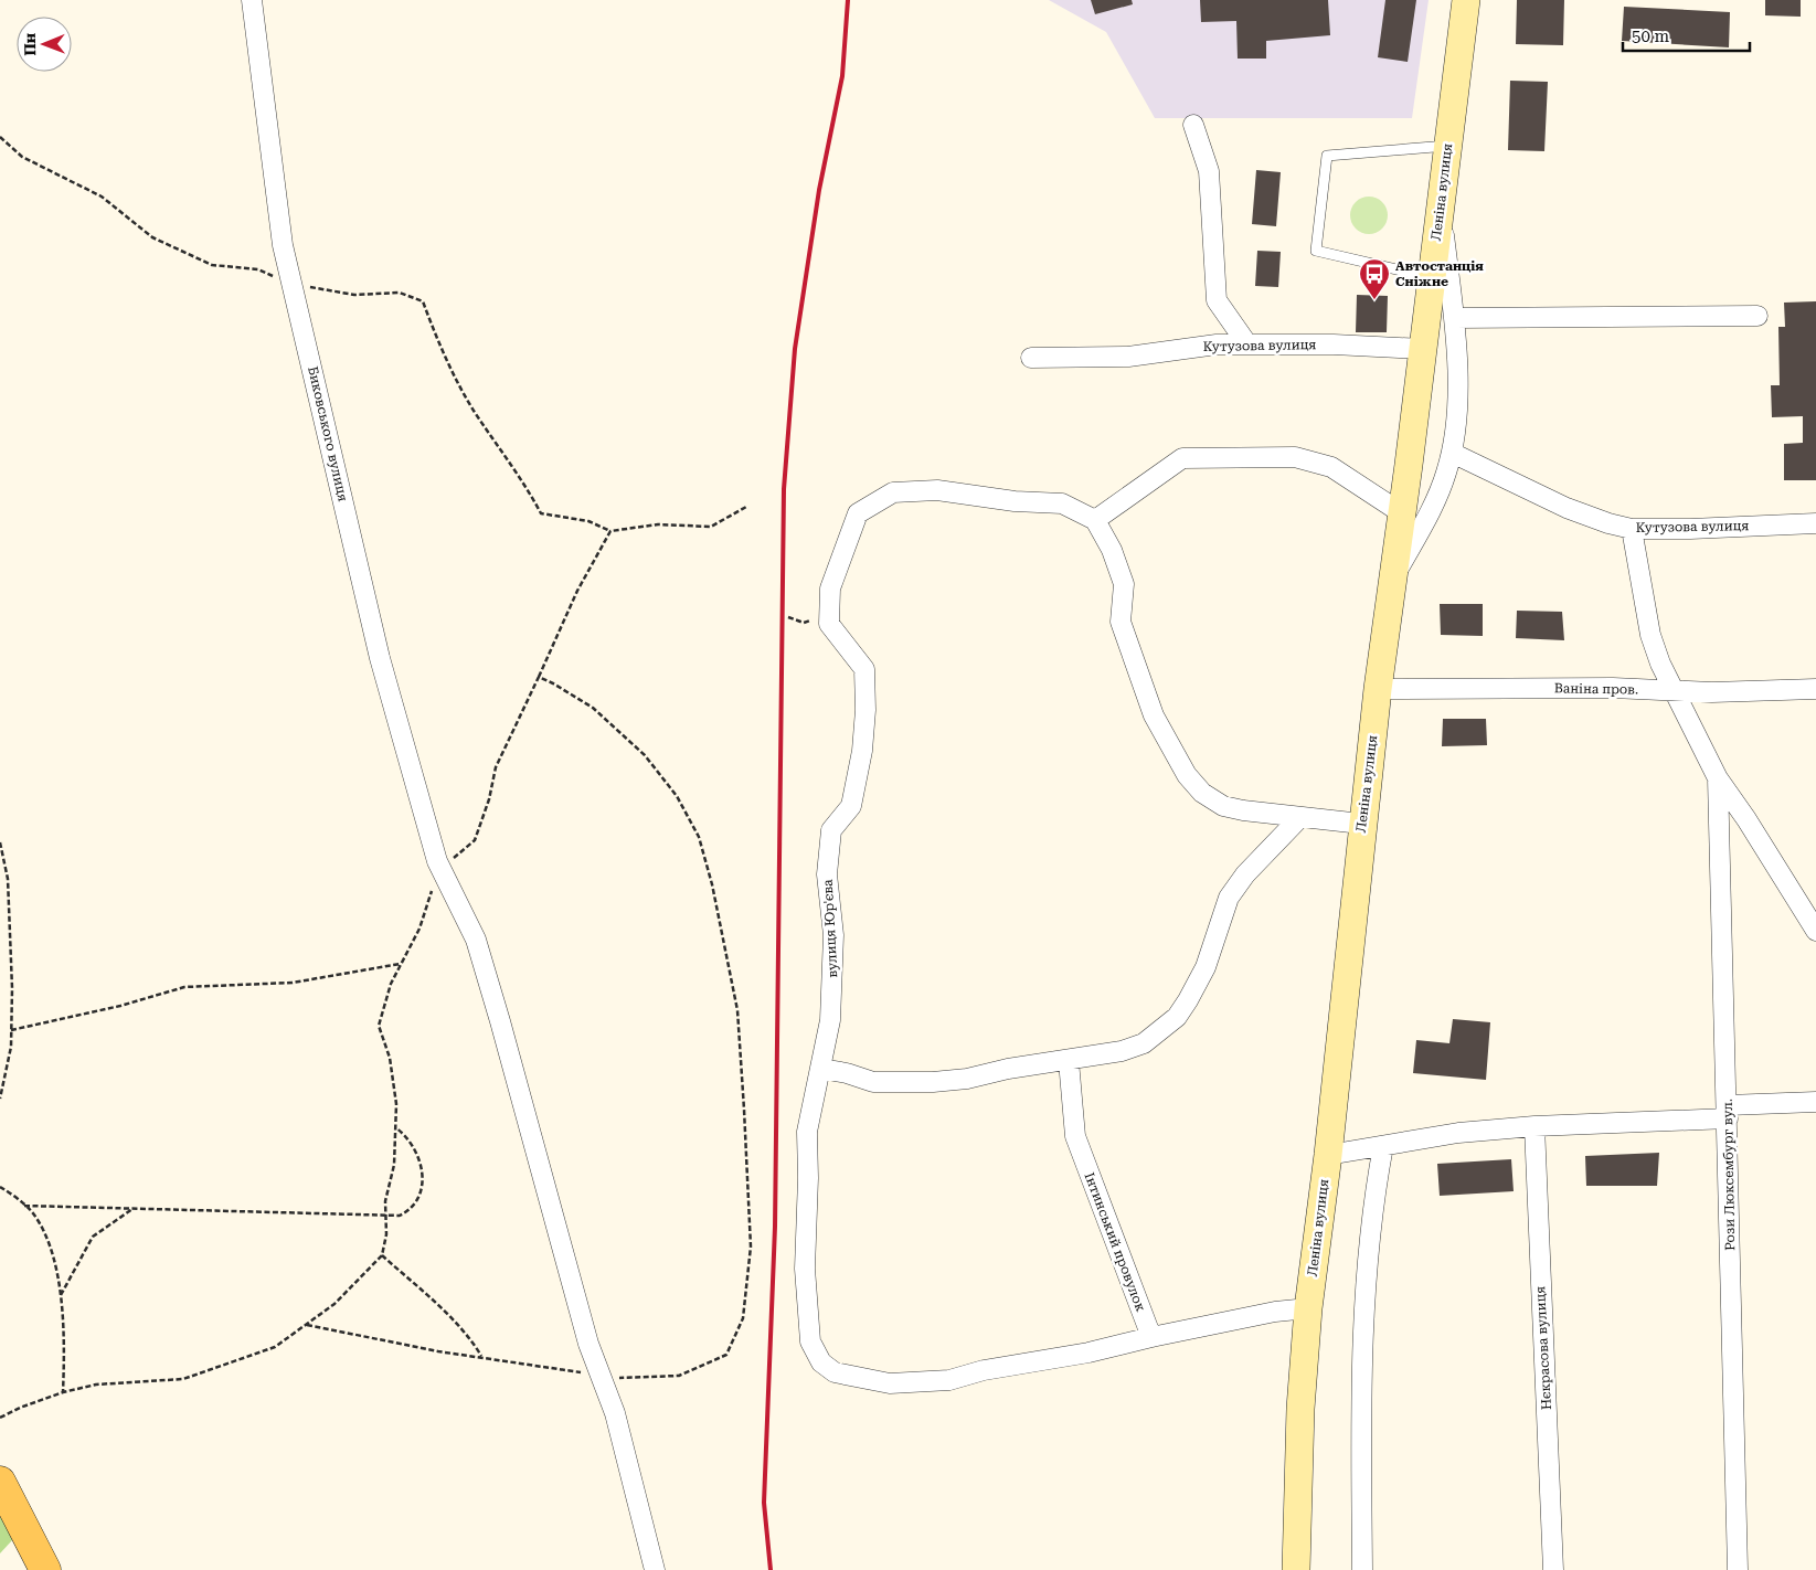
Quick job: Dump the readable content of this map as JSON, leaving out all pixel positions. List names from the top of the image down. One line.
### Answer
{"streets":{"main road":["Леніна вулиця"],"street":["Кутузова вулиця","Биковського вулиця","Ваніна пров.","вулиця Юр'єва","Рози Люксембург вул.","Інтинський провулок","Нєкрасова вулиця"]},"crossings":[["Леніна вулиця","Кутузова вулиця"],["Леніна вулиця","Ваніна пров."],["вулиця Юр'єва","Інтинський провулок"]],"places":{"bus stop":["Автостанція Сніжне"]},"scale_bar":"50 m","north":"left"}
